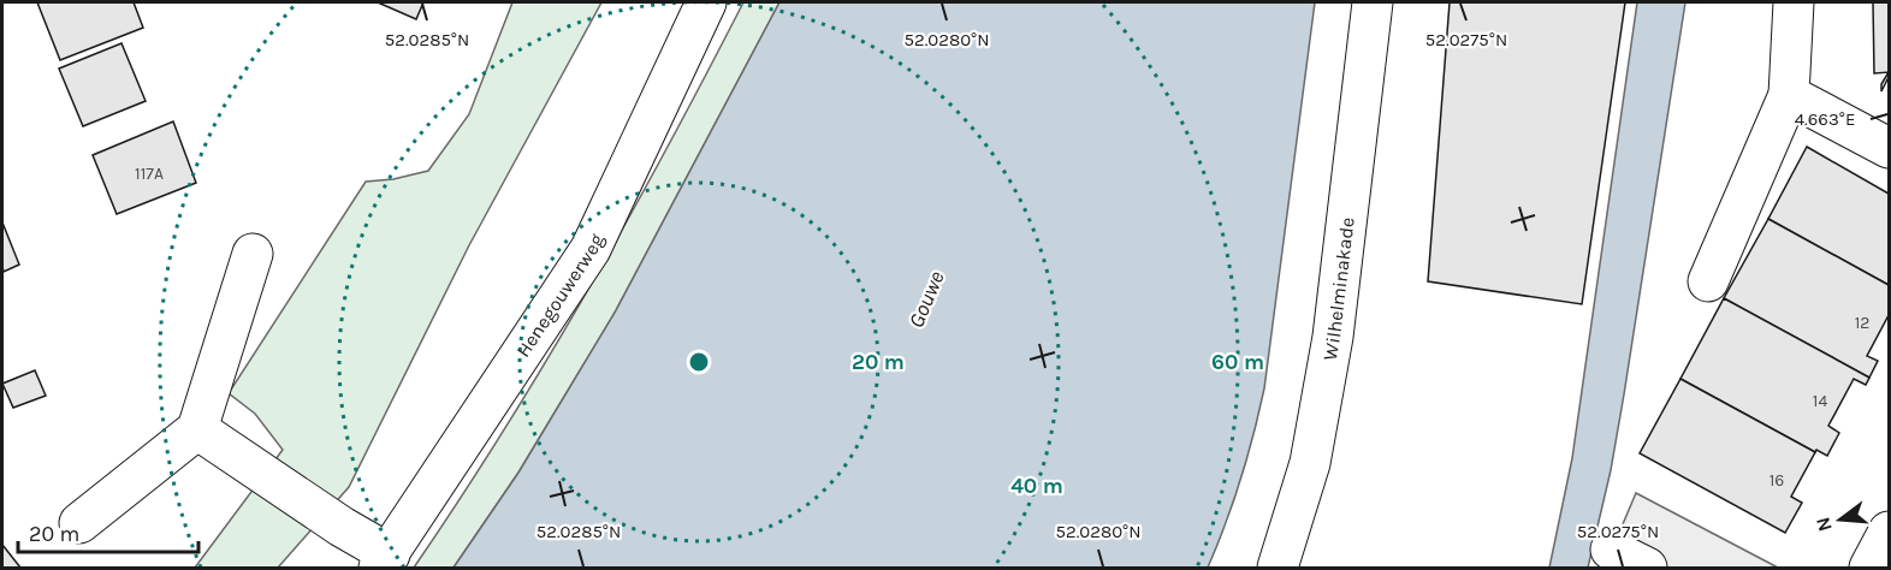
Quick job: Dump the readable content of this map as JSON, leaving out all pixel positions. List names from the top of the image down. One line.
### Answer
{"streets":{"main road":["Wilhelminakade","Henegouwerweg"]},"water":["Gouwe"],"house_numbers":["117A","12","14","16"],"scale_bar":"20 m","north":"left","coordinates":["52.0285°N","52.0280°N","52.0275°N","4.663°E"],"rings":["20 m","60 m","40 m"]}
